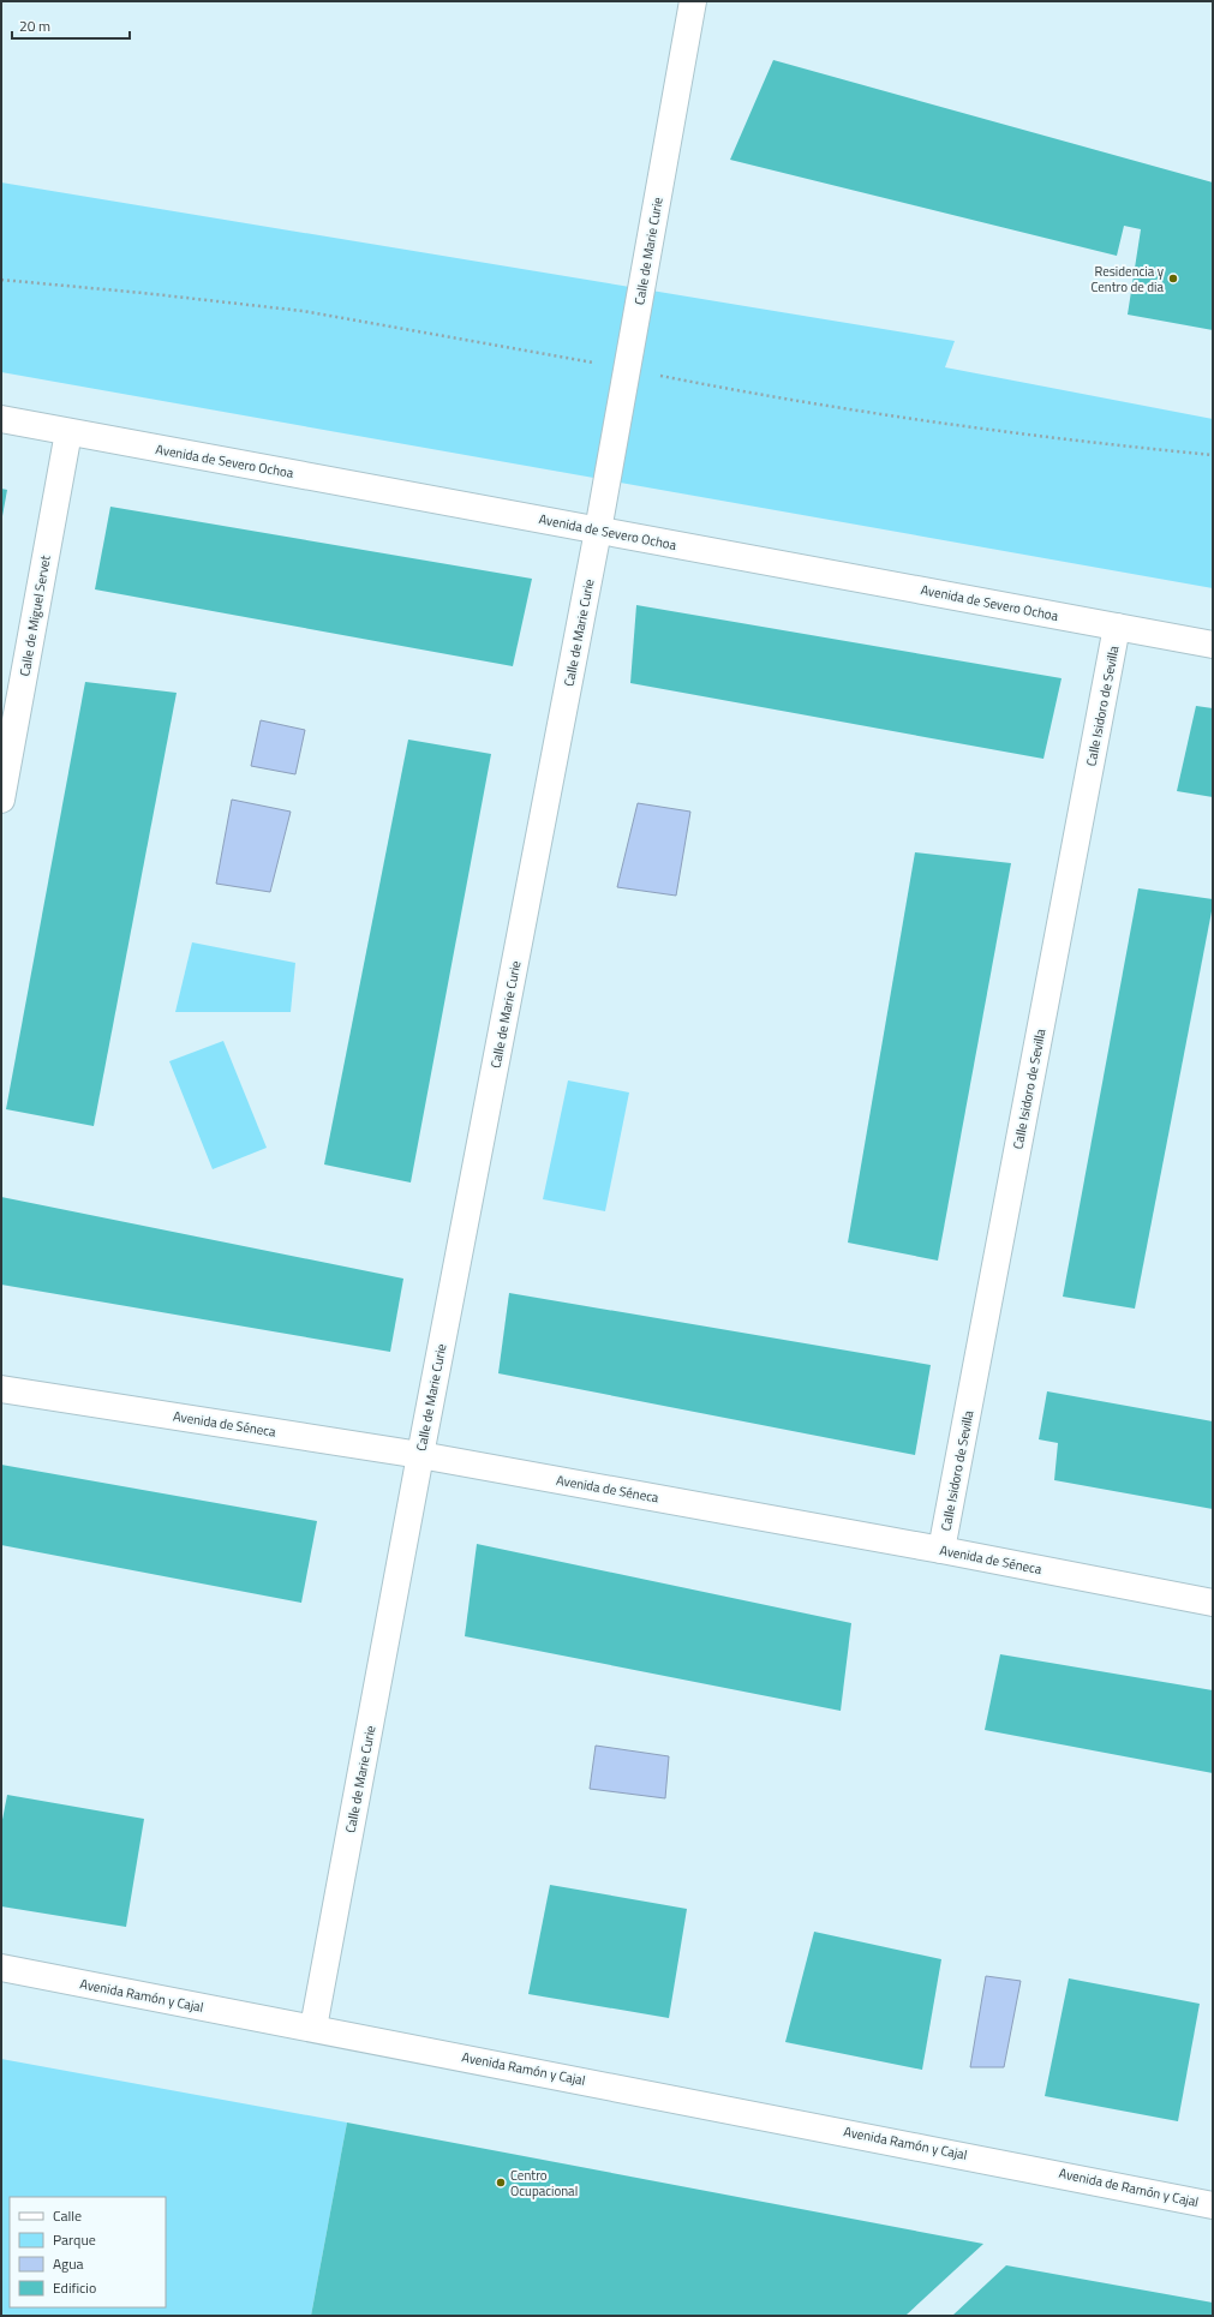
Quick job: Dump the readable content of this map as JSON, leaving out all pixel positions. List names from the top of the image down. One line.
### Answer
{"streets":{"street":["Calle de Marie Curie","Avenida de Severo Ochoa","Calle de Miguel Servet","Calle Isidoro de Sevilla","Avenida de Séneca","Avenida Ramón y Cajal","Avenida de Ramón y Cajal"]},"crossings":[["Calle de Marie Curie","Avenida de Severo Ochoa"],["Calle de Marie Curie","Avenida de Séneca"],["Calle de Marie Curie","Avenida Ramón y Cajal"],["Avenida de Severo Ochoa","Calle de Miguel Servet"],["Avenida de Severo Ochoa","Calle Isidoro de Sevilla"],["Calle Isidoro de Sevilla","Avenida de Séneca"],["Avenida Ramón y Cajal","Avenida de Ramón y Cajal"]],"places":["Residencia y Centro de dia","Centro Ocupacional"],"legend":["Calle","Parque","Agua","Edificio"],"scale_bar":"20 m"}
